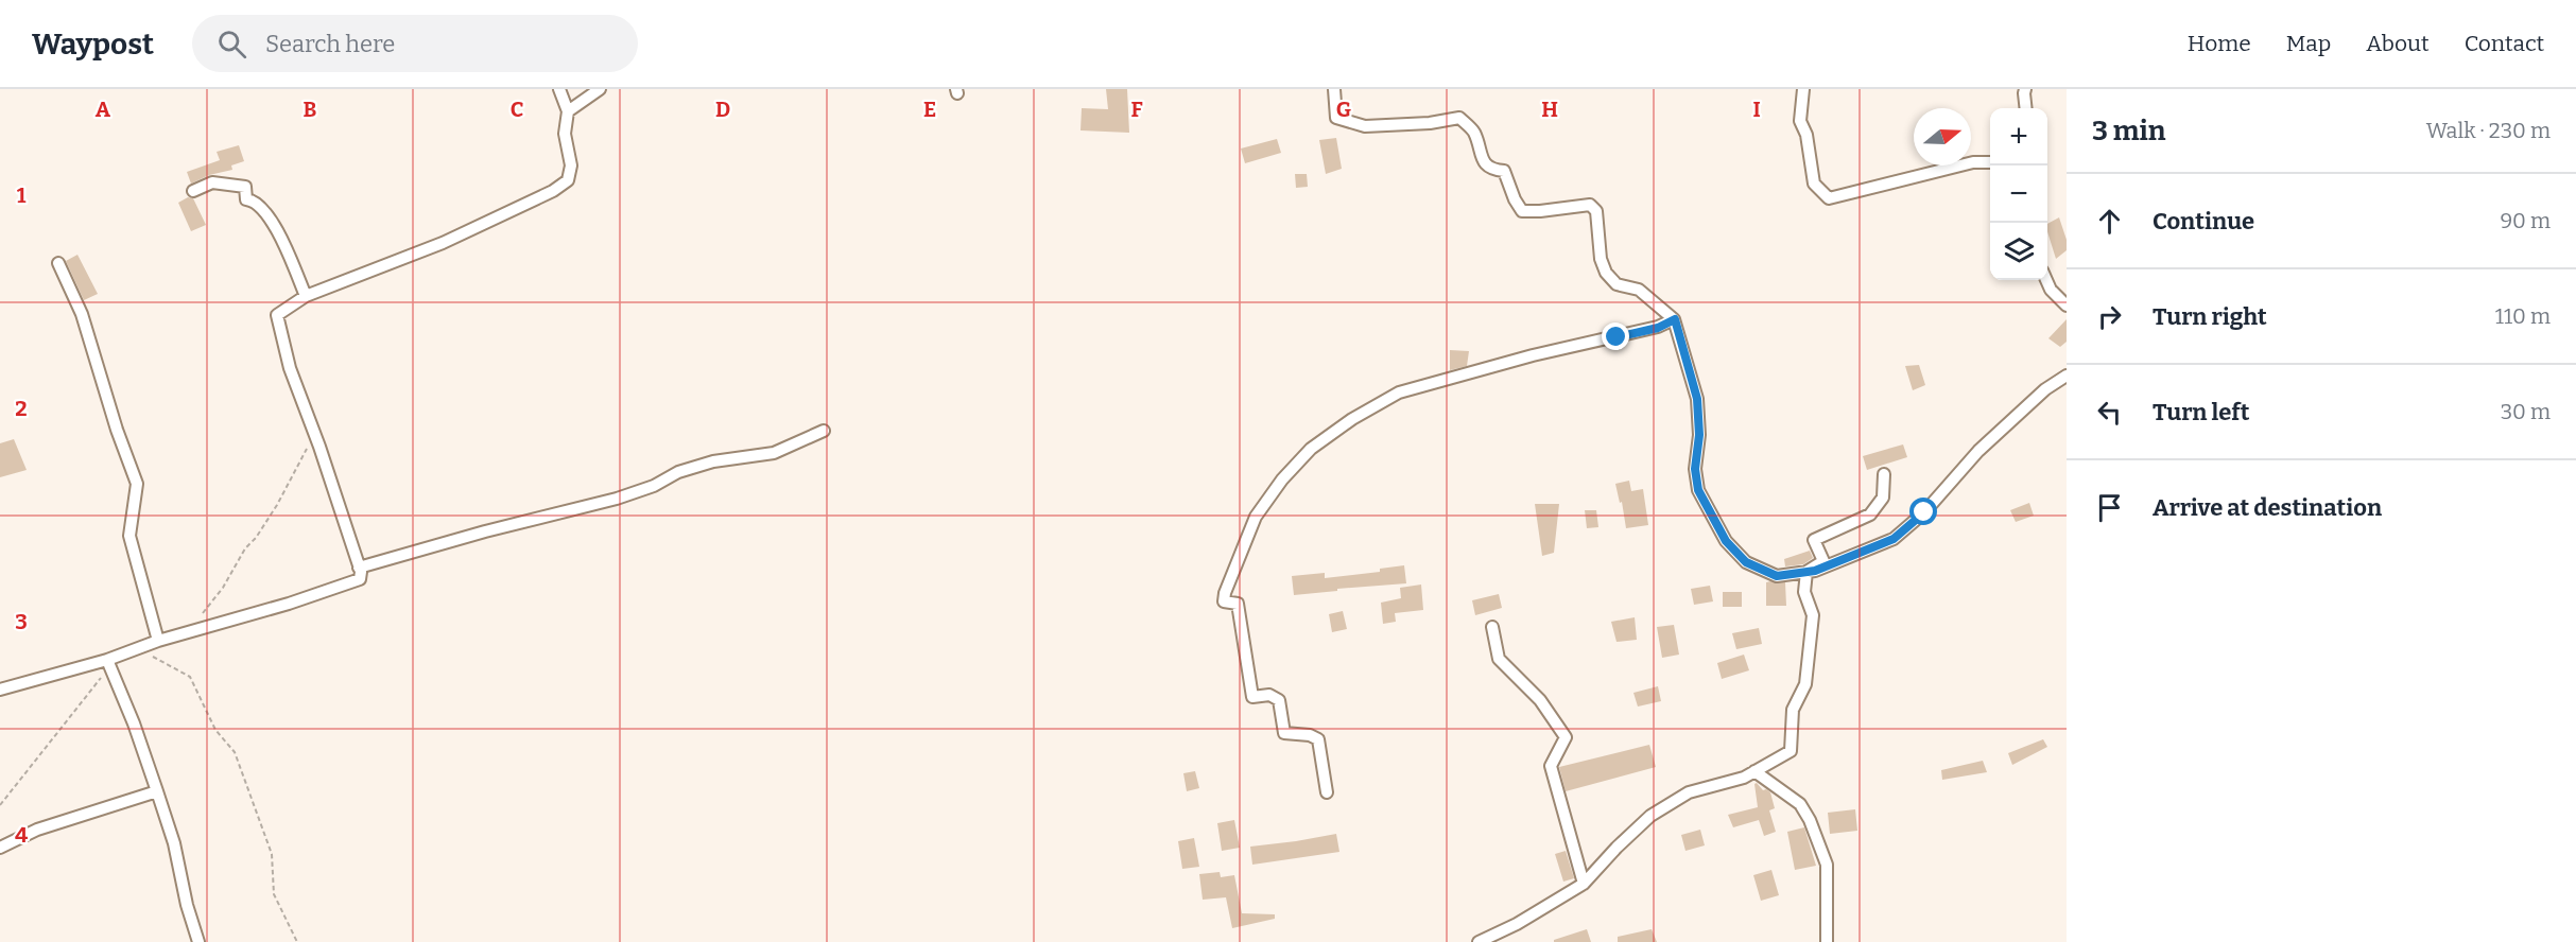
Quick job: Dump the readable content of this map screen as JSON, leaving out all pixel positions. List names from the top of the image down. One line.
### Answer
{"north":"right","page":{"header":"Waypost","search":"Search here","nav":["Home","Map","About","Contact"],"heading":["3 min","Walk · 230 m"],"map_buttons":["+","−"],"list":[["Continue","90 m"],["Turn right","110 m"],["Turn left","30 m"],"Arrive at destination"]},"grid":{"columns":["A","B","C","D","E","F","G","H","I"],"rows":["1","2","3","4"]}}
